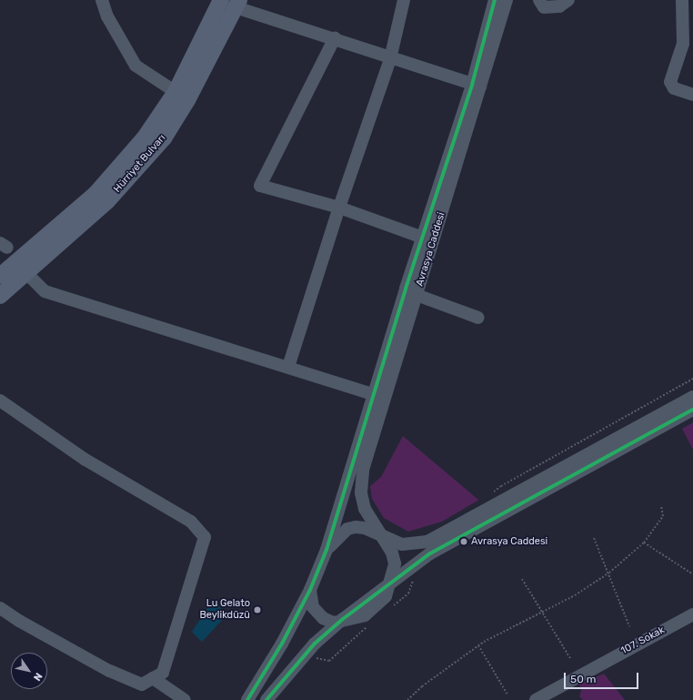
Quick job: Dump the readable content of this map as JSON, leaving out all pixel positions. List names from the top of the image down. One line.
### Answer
{"streets":{"main road":["Hürriyet Bulvarı"],"street":["Avrasya Caddesi","107. Sokak"]},"places":["Avrasya Caddesi","Lu Gelato Beylikdüzü"],"scale_bar":"50 m","north":"bottom right"}
